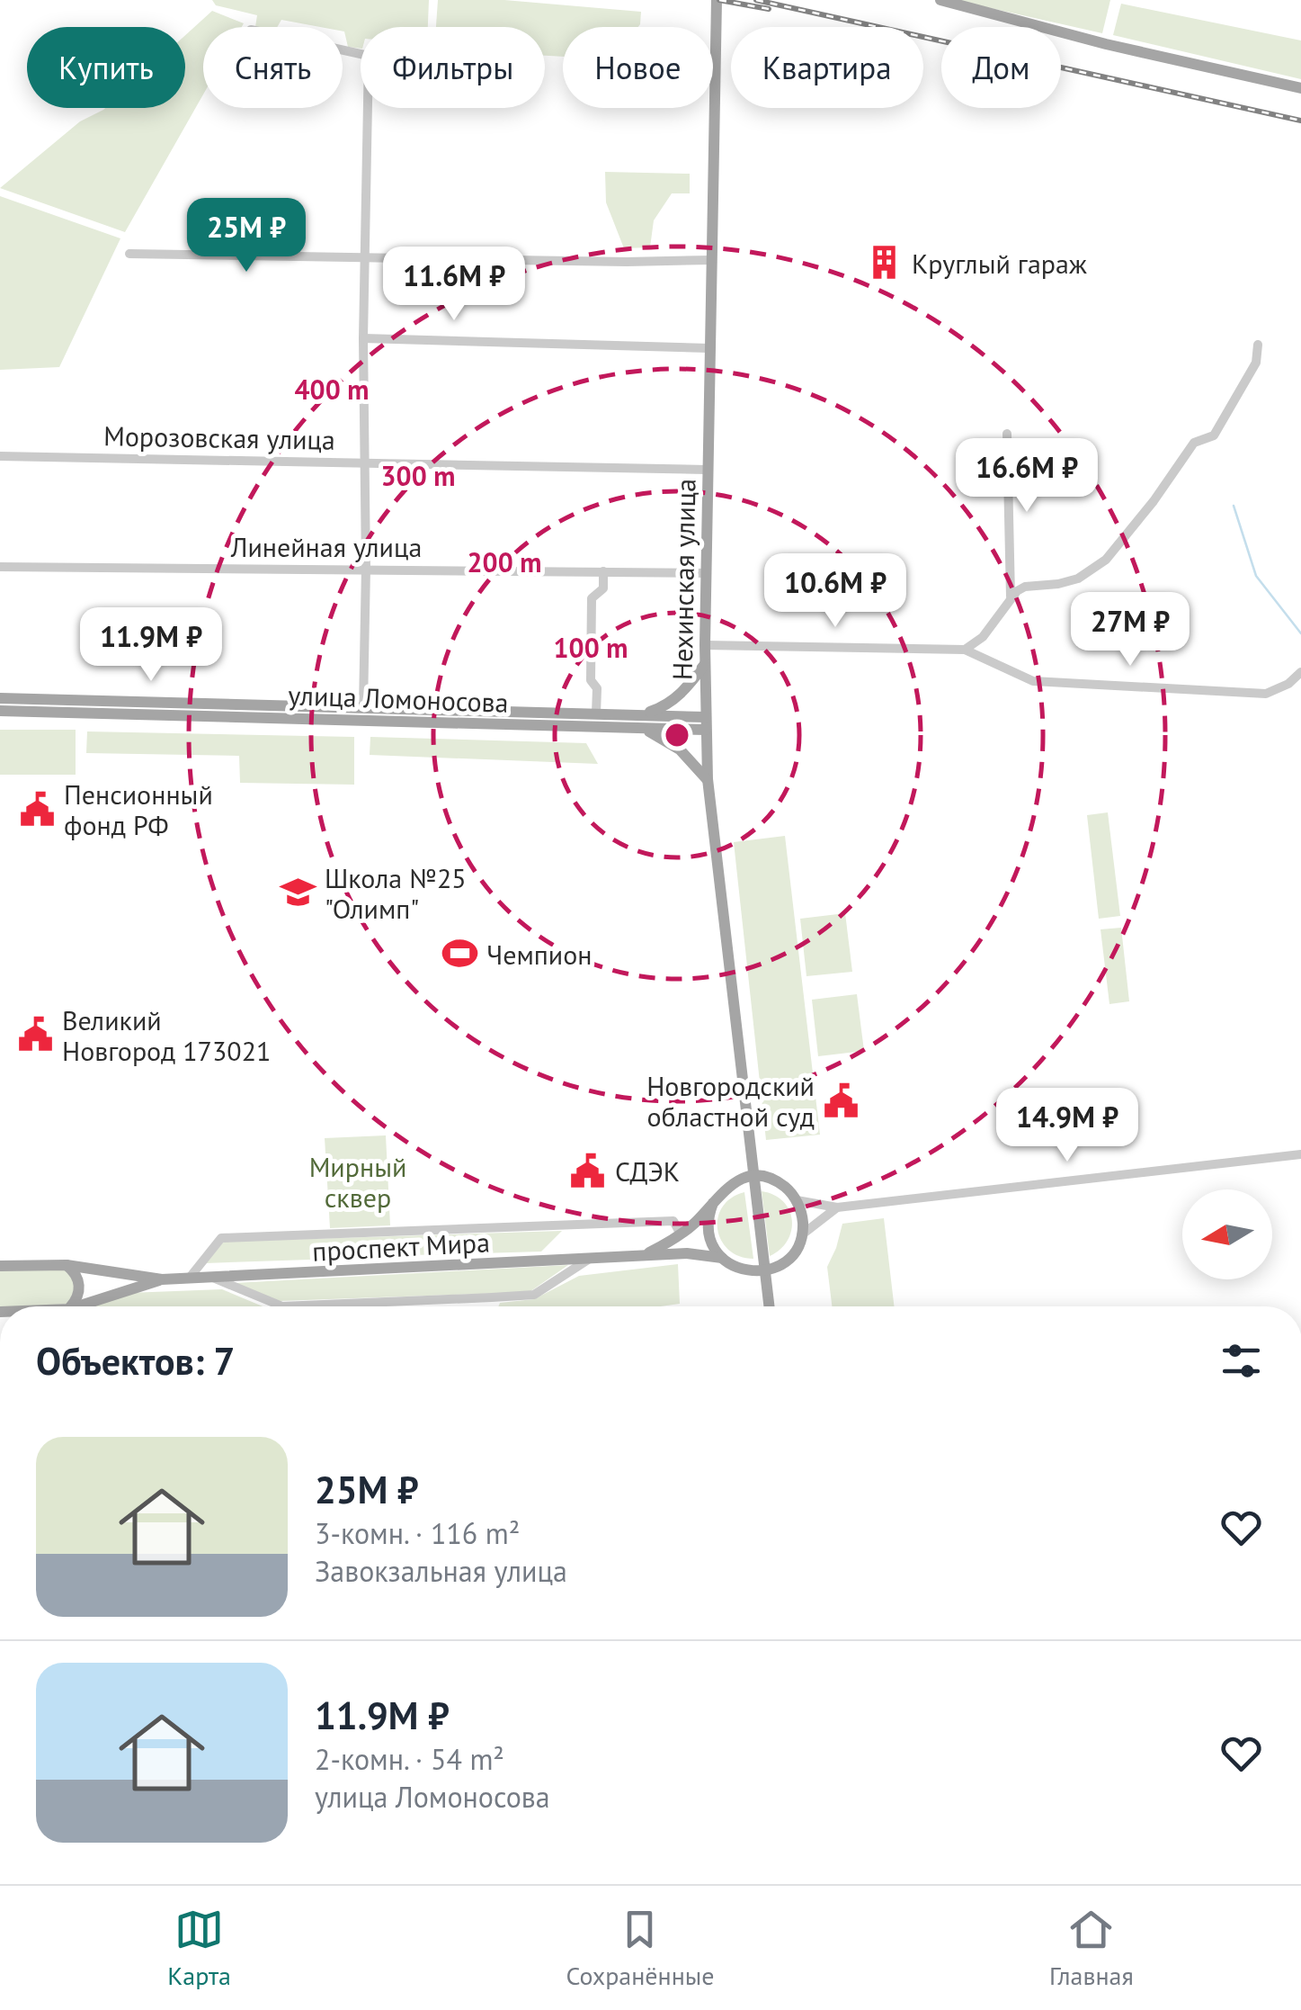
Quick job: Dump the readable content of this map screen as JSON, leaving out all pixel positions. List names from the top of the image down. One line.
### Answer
{"streets":{"main road":["Нехинская улица","улица Ломоносова","проспект Мира"],"street":["Морозовская улица","Линейная улица"]},"crossings":[["Морозовская улица","Нехинская улица"],["Линейная улица","Нехинская улица"],["Нехинская улица","улица Ломоносова"],["Нехинская улица","проспект Мира"]],"parks":["Мирный сквер"],"places":{"building":["Круглый гараж"],"public building":["Пенсионный фонд РФ","Великий Новгород 173021","Новгородский областной суд","СДЭК"],"school or university":["Школа №25 \"Олимп\""],"sports":["Чемпион"]},"north":"left","page":{"chip":["Купить","Снять","Фильтры","Новое","Квартира","Дом"],"price":["25M ₽","11.6M ₽","16.6M ₽","10.6M ₽","27M ₽","11.9M ₽","14.9M ₽"],"heading":"Объектов: 7","list":[{"name":"25M ₽","note":"3-комн. · 116 m² · Завокзальная улица"},{"name":"11.9M ₽","note":"2-комн. · 54 m² · улица Ломоносова"}],"tabs":["Карта","Сохранённые","Главная"]},"rings":["400 m","300 m","200 m","100 m"]}
